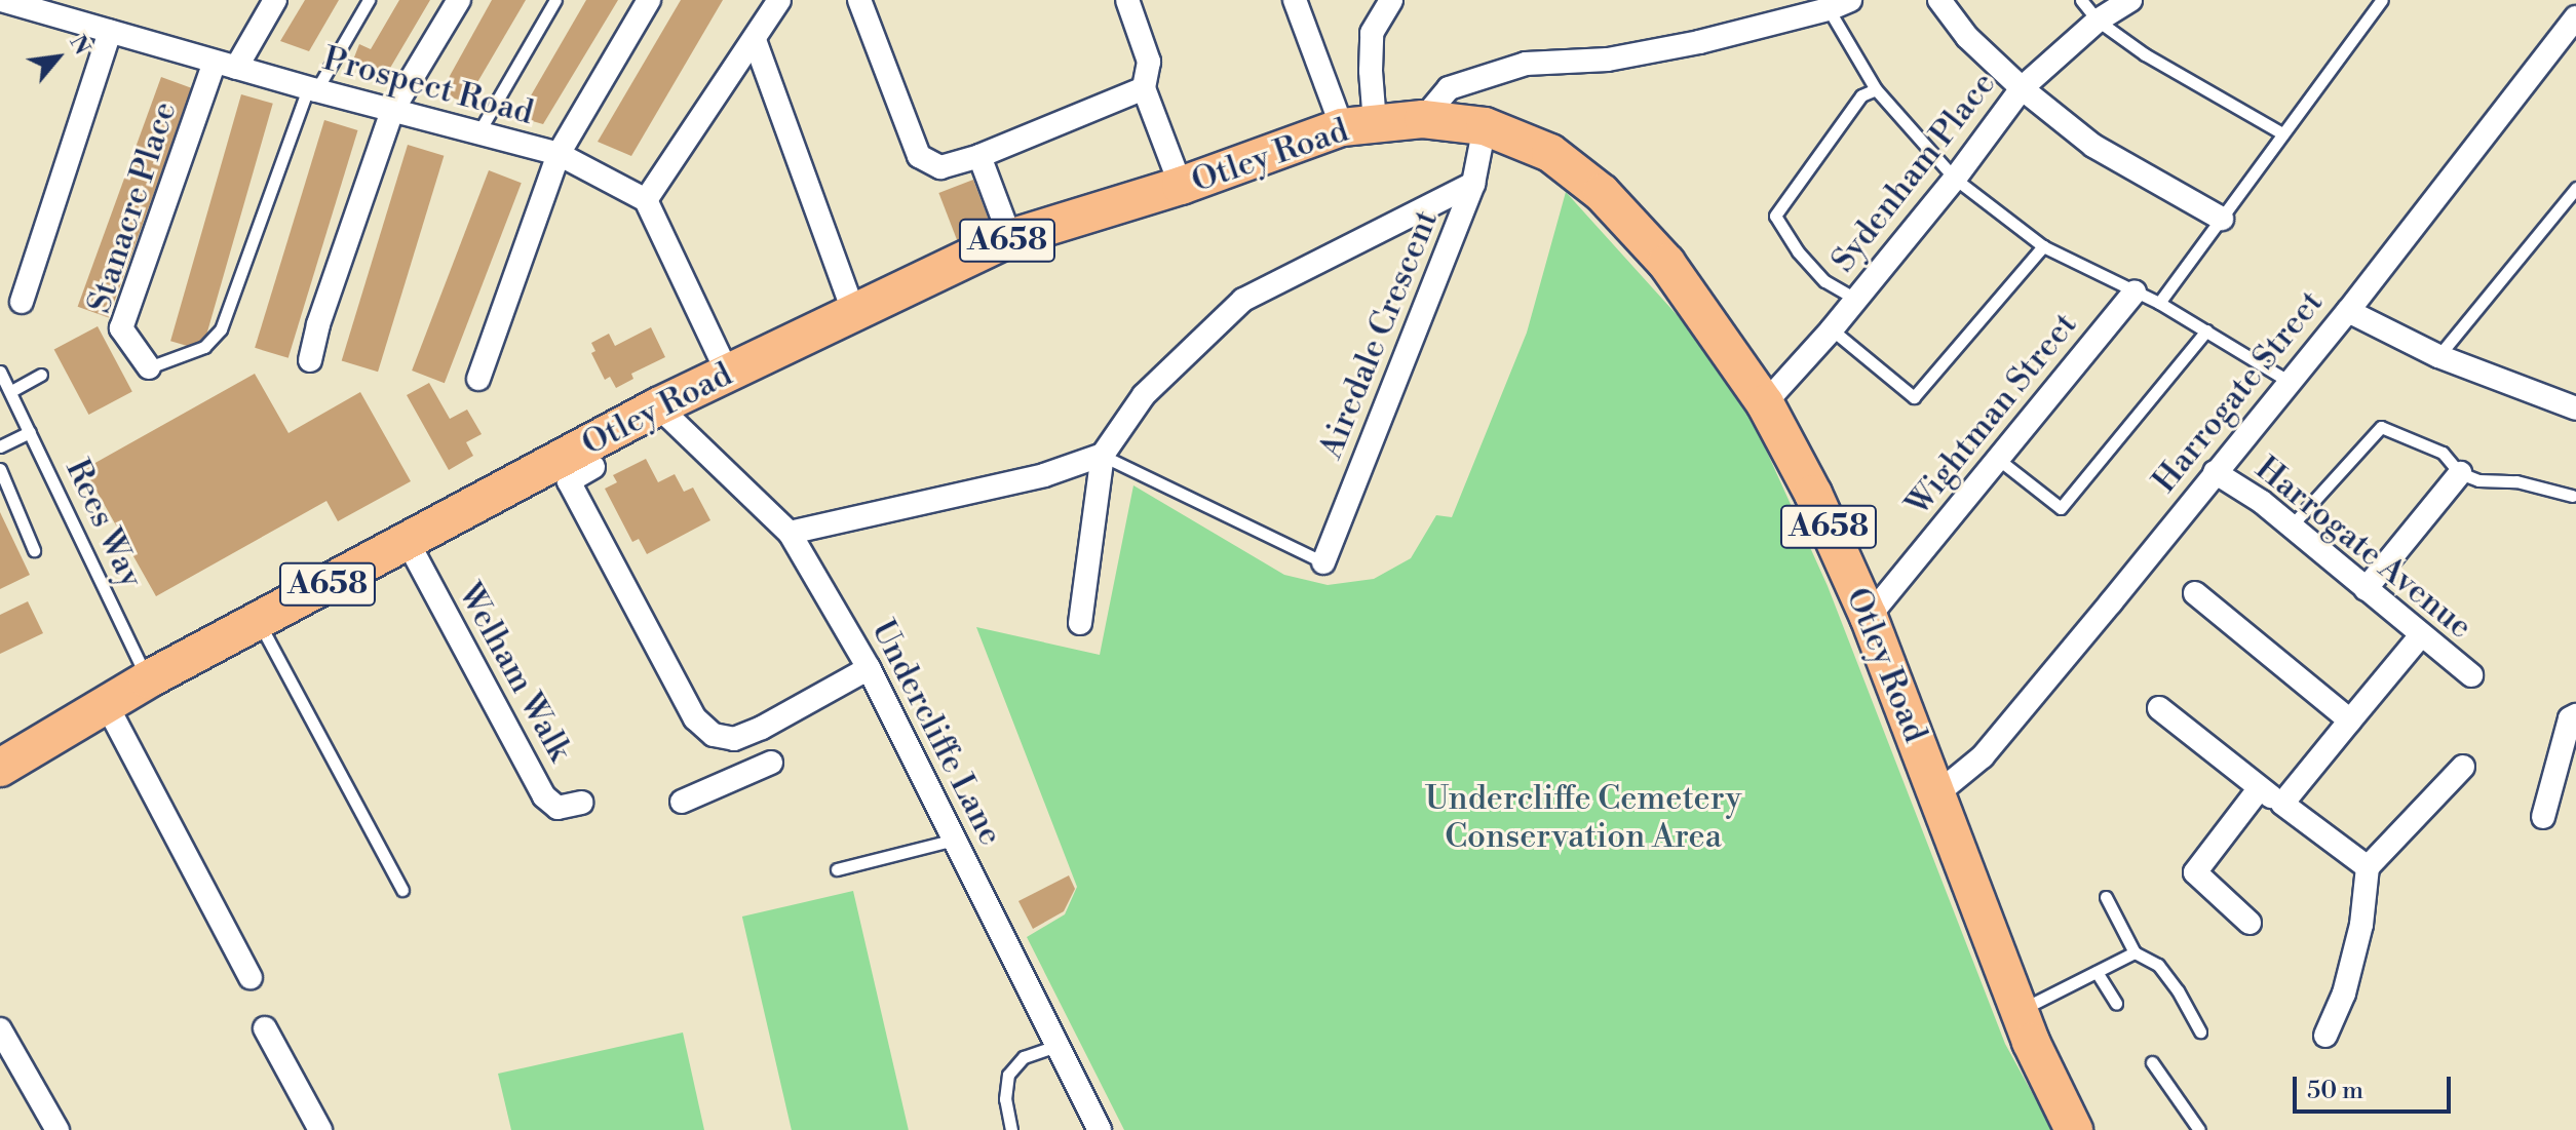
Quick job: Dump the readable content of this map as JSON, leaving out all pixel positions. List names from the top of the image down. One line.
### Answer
{"streets":{"main road":["Otley Road","A658"],"street":["Prospect Road","Sydenham Place","Stanacre Place","Airedale Crescent","Harrogate Street","Wightman Street","Harrogate Avenue","Welham Walk","Undercliffe Lane"],"lane":["Rees Way"]},"crossings":[["Prospect Road","Stanacre Place"],["Otley Road","Sydenham Place"],["Otley Road","Airedale Crescent"],["Otley Road","Harrogate Street"],["Otley Road","Wightman Street"],["Otley Road","Rees Way"],["Otley Road","Welham Walk"],["Otley Road","Undercliffe Lane"],["Harrogate Street","Harrogate Avenue"]],"parks":["Undercliffe Cemetery Conservation Area"],"scale_bar":"50 m","north":"top right"}
